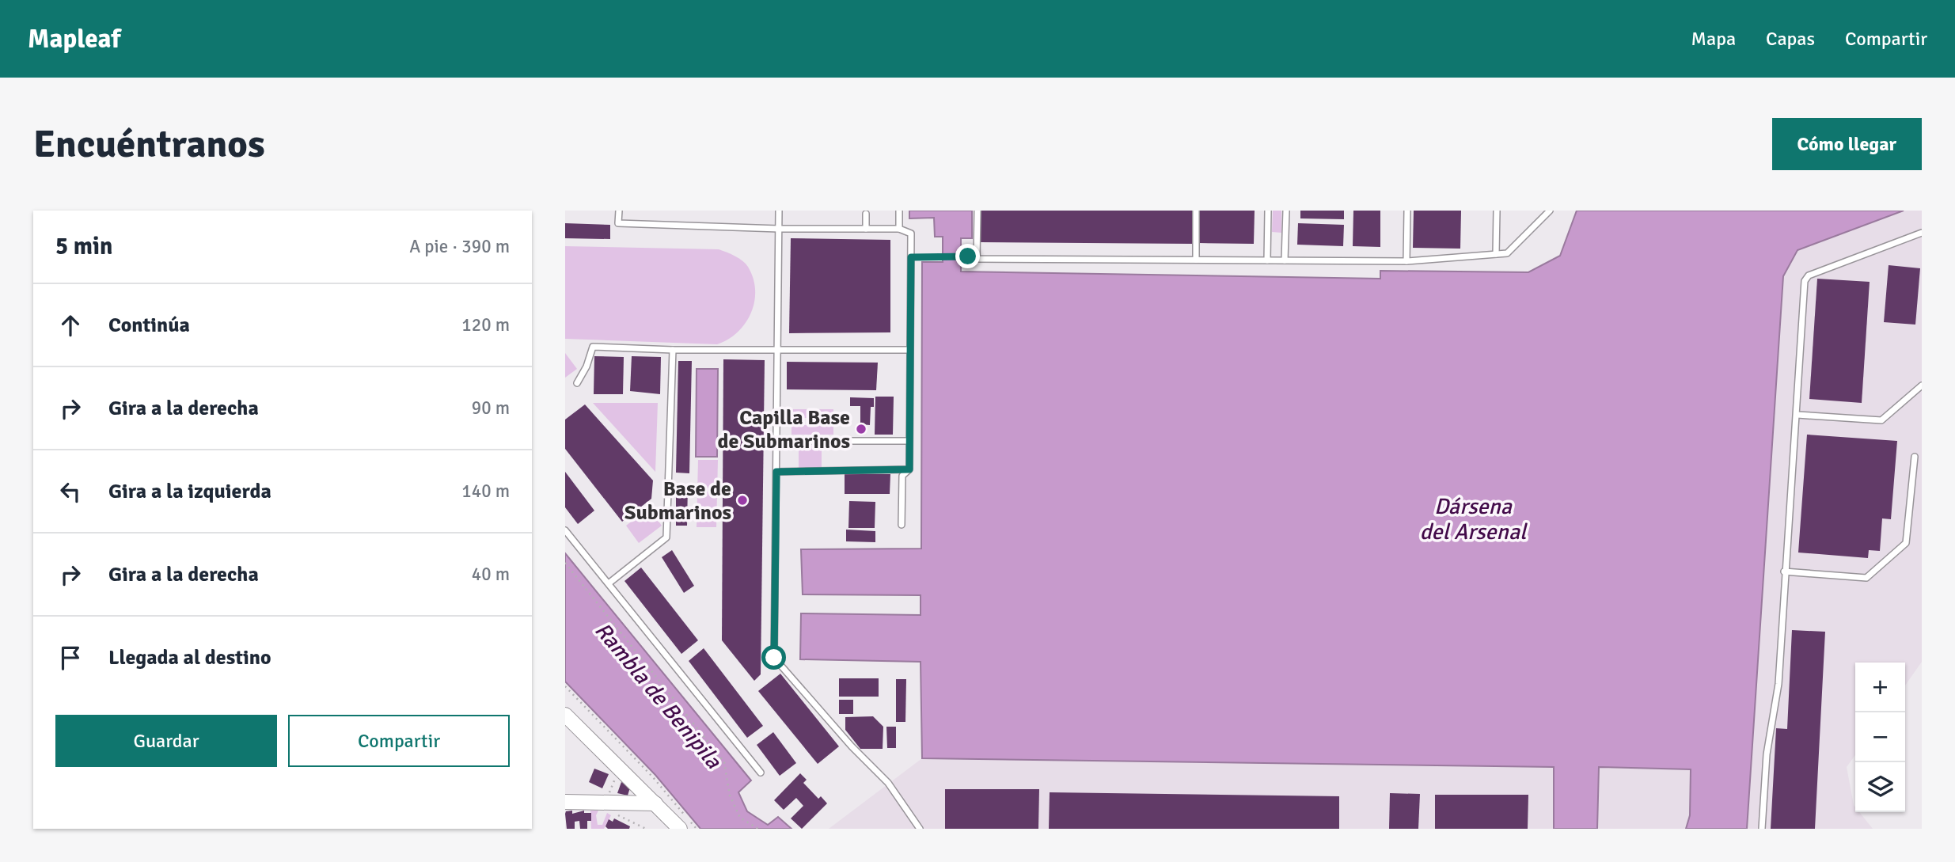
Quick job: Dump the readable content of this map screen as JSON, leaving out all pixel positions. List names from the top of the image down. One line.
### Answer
{"water":["Dársena del Arsenal","Rambla de Benipila"],"places":["Capilla Base de Submarinos","Base de Submarinos"],"page":{"header":"Mapleaf","nav":["Mapa","Capas","Compartir"],"buttons":["Cómo llegar",["Guardar","Compartir"]],"title":"Encuéntranos","heading":["5 min","A pie · 390 m"],"list":[["Continúa","120 m"],["Gira a la derecha","90 m"],["Gira a la izquierda","140 m"],["Gira a la derecha","40 m"],"Llegada al destino"],"map_buttons":["+","−"]}}
